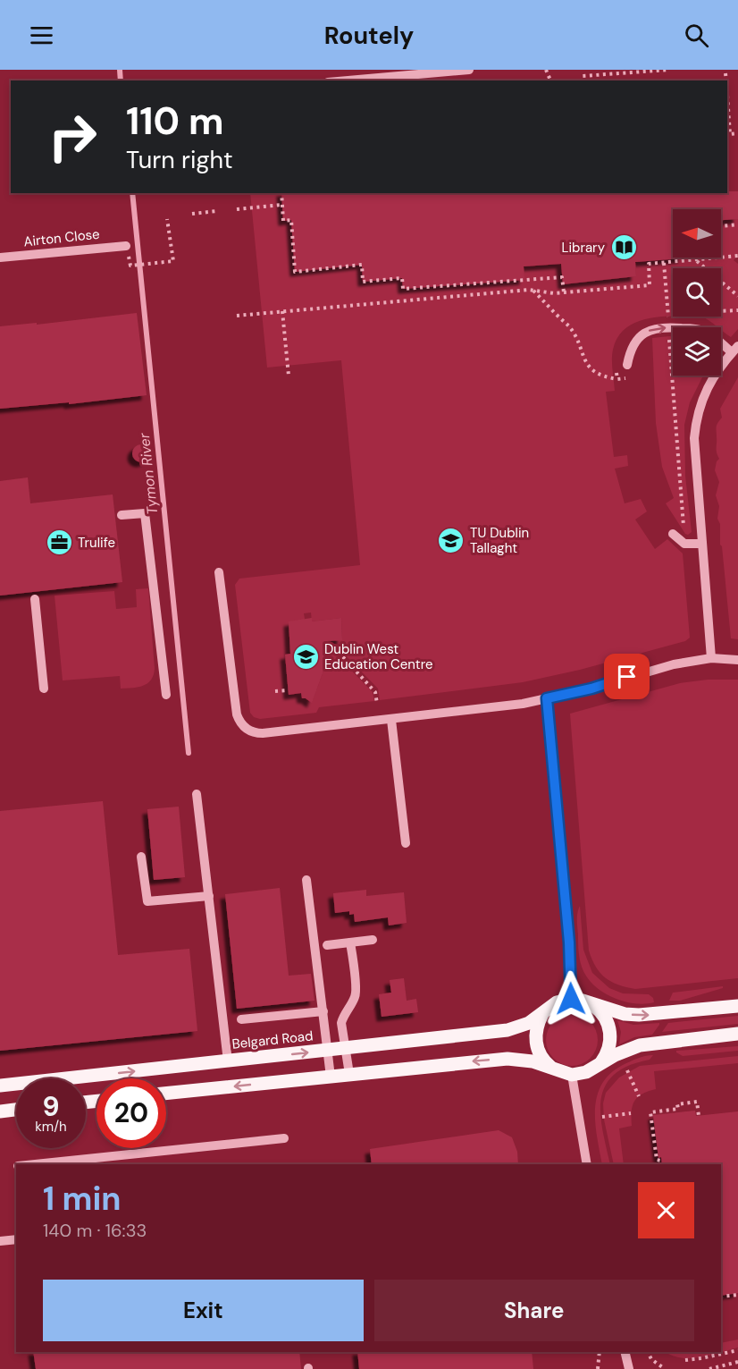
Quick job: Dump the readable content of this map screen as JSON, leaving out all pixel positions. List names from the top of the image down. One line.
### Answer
{"streets":{"main road":["Belgard Road"],"street":["Airton Close"]},"water":["Tymon River"],"places":{"library":["Library"],"school or university":["TU Dublin Tallaght","Dublin West Education Centre"],"office":["Trulife"]},"north":"left","page":{"header":"Routely","turn":["110 m","Turn right"],"speed":"9 km/h","limit":"20","heading":["1 min","140 m · 16:33"],"buttons":["Exit","Share"]}}
